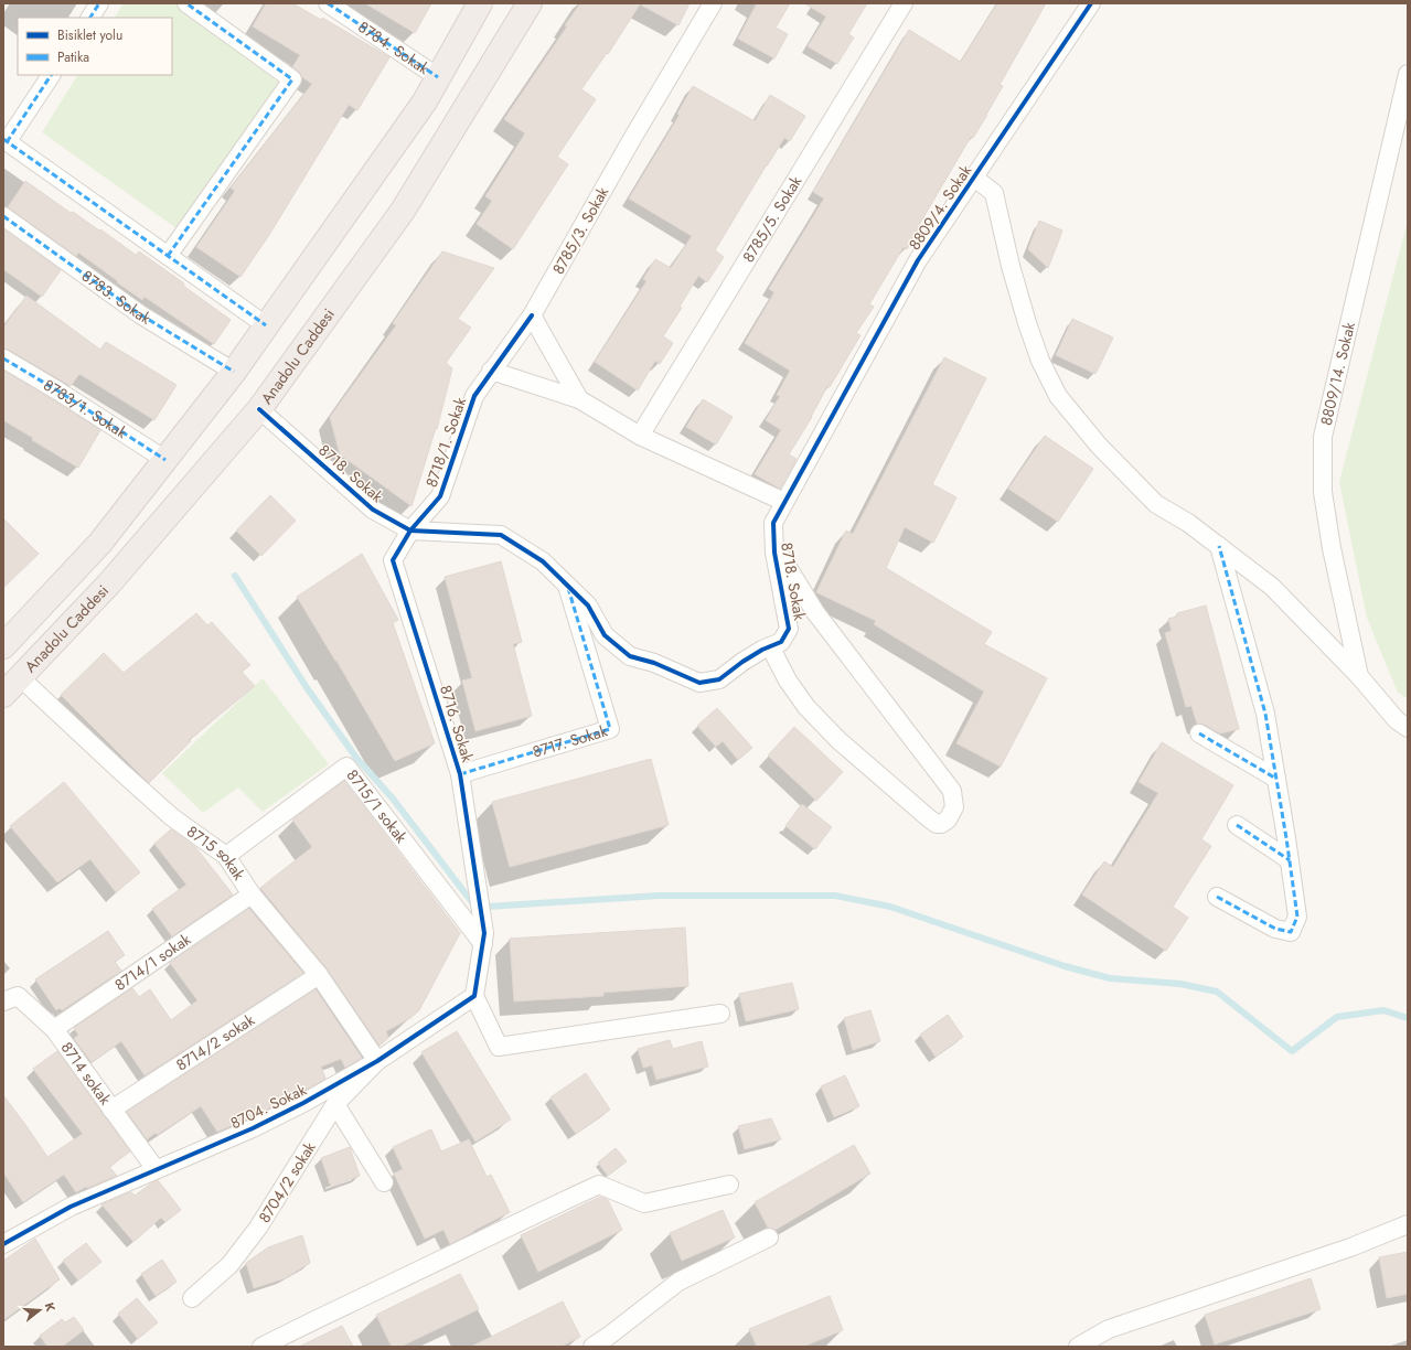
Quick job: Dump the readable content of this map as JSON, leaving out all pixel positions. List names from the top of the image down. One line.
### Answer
{"streets":{"highway":["Anadolu Caddesi"],"street":["8784. Sokak","8809/4. Sokak","8785/5. Sokak","8785/3. Sokak","8783. Sokak","8809/14. Sokak","8783/1. Sokak","8718/1. Sokak","8718. Sokak","8716. Sokak","8717. Sokak","8715/1 sokak","8715 sokak","8714/1 sokak","8714/2 sokak","8714 sokak","8704. Sokak","8704/2 sokak"]},"crossings":[["8784. Sokak","Anadolu Caddesi"],["8809/4. Sokak","8718. Sokak"],["8785/3. Sokak","8718/1. Sokak"],["8783. Sokak","Anadolu Caddesi"],["Anadolu Caddesi","8783/1. Sokak"],["Anadolu Caddesi","8718. Sokak"],["Anadolu Caddesi","8715 sokak"],["8718/1. Sokak","8718. Sokak"],["8718/1. Sokak","8716. Sokak"],["8718. Sokak","8716. Sokak"],["8718. Sokak","8717. Sokak"],["8716. Sokak","8717. Sokak"],["8716. Sokak","8715/1 sokak"],["8715/1 sokak","8715 sokak"],["8715 sokak","8714/1 sokak"],["8715 sokak","8714/2 sokak"],["8715 sokak","8704. Sokak"],["8715 sokak","8704/2 sokak"],["8714/1 sokak","8714 sokak"],["8714/2 sokak","8714 sokak"],["8714 sokak","8704. Sokak"],["8704. Sokak","8704/2 sokak"]],"legend":["Bisiklet yolu","Patika"],"north":"right"}
